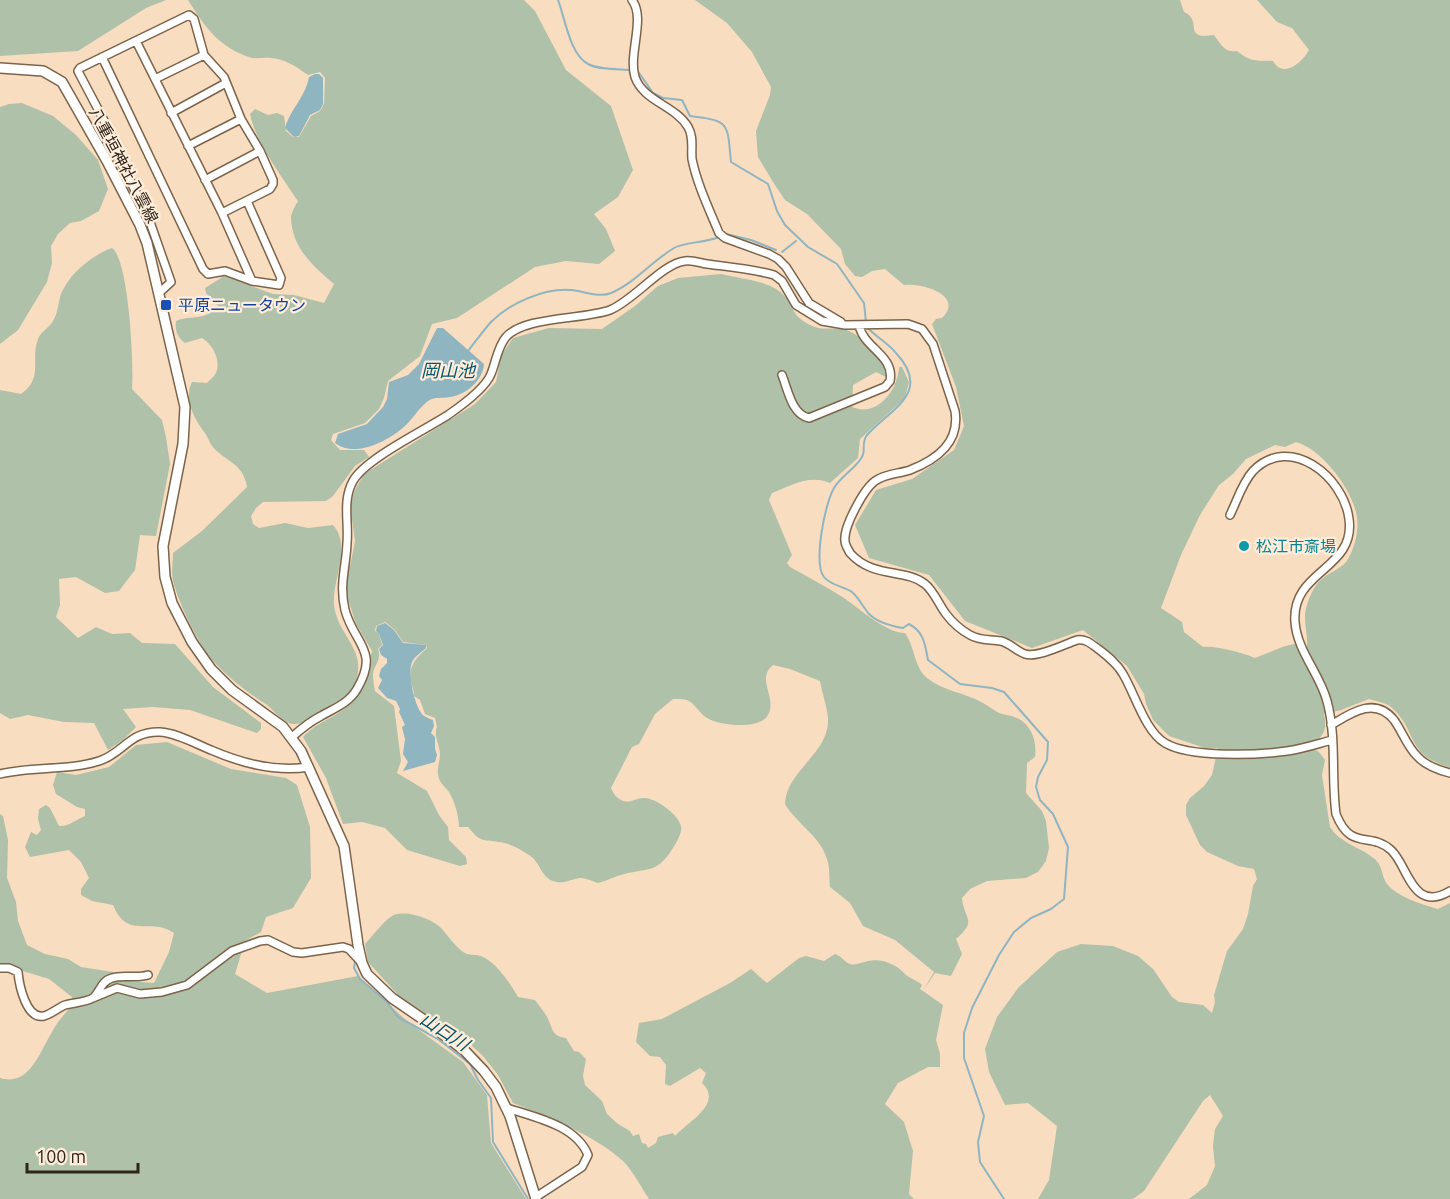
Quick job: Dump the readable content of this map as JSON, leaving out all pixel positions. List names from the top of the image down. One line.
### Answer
{"streets":{"main road":["八重垣神社八雲線"]},"water":["岡山池","山口川"],"places":{"transit":["平原ニュータウン"],"other":["松江市斎場"]},"scale_bar":"100 m"}
